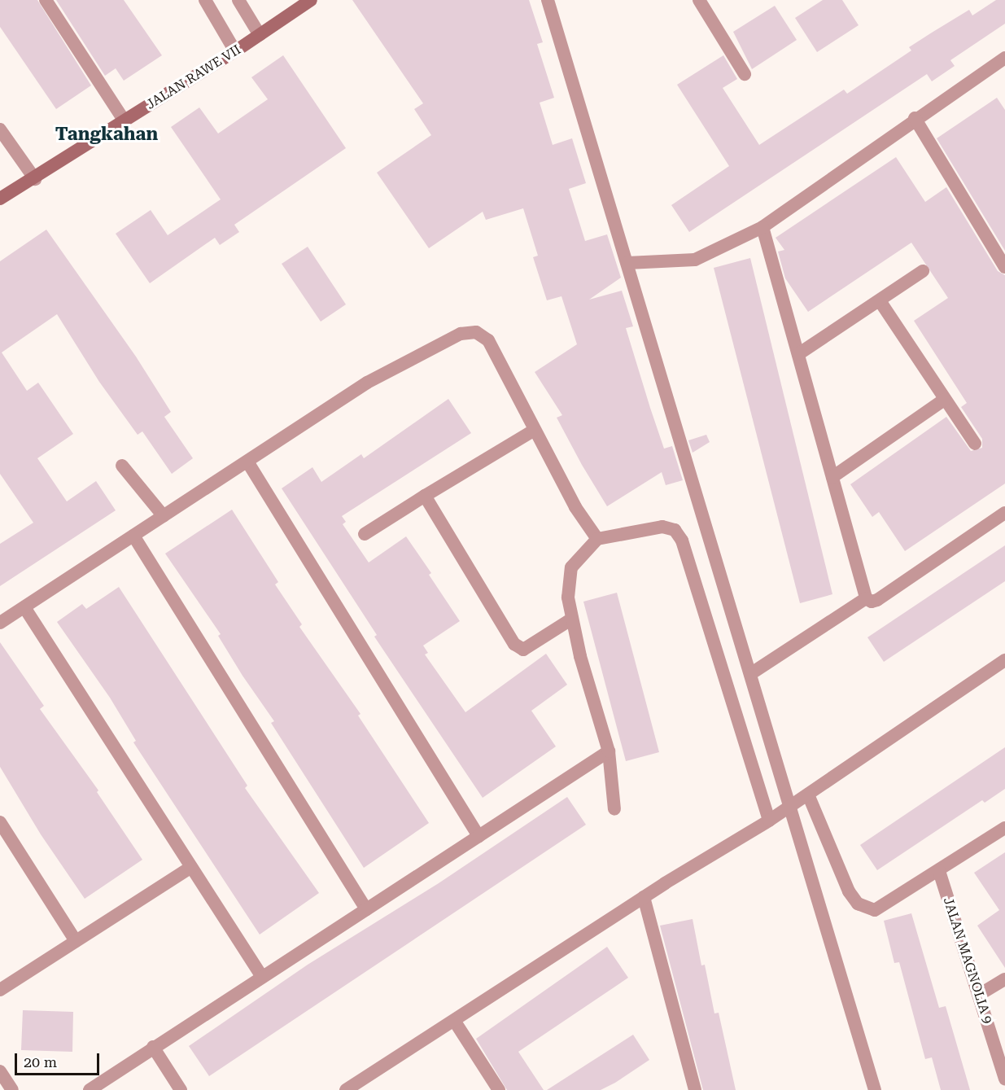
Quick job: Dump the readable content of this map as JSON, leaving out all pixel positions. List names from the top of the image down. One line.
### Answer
{"streets":{"main road":["JALAN RAWE VII"],"street":["JALAN MAGNOLIA 9"]},"districts":["Tangkahan"],"scale_bar":"20 m"}
